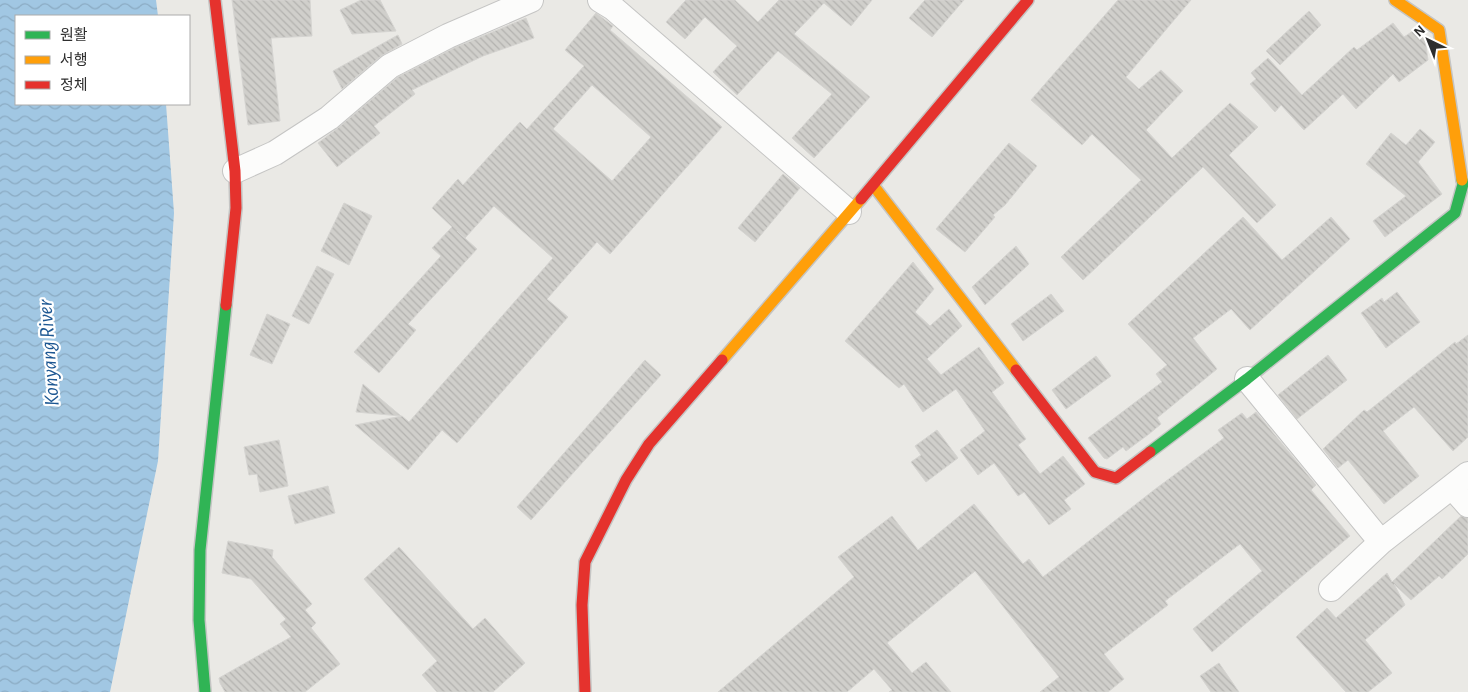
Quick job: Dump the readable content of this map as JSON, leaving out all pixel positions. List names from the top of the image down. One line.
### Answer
{"water":["Konyang River"],"legend":["원활","서행","정체"],"north":"top left"}
